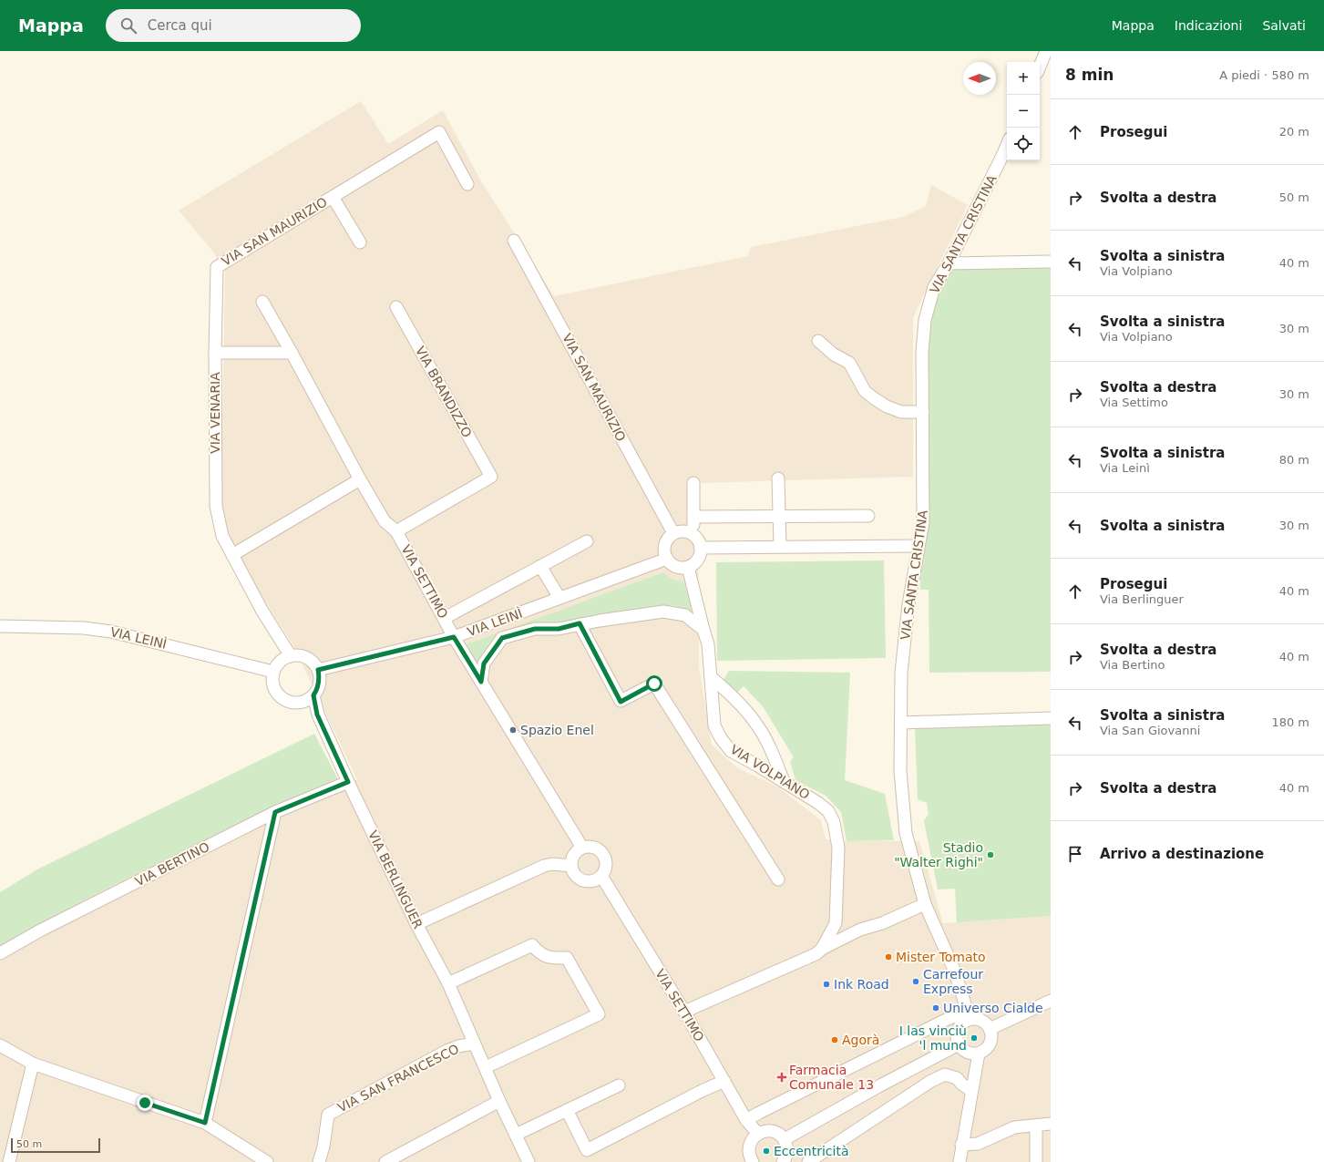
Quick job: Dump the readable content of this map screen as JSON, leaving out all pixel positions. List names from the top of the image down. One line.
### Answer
{"streets":{"street":["VIA SAN MAURIZIO","VIA SANTA CRISTINA","VIA BRANDIZZO","VIA VENARIA","VIA SETTIMO","VIA LEINÌ","VIA VOLPIANO","VIA BERTINO","VIA BERLINGUER","VIA SAN FRANCESCO"]},"crossings":[["VIA SAN MAURIZIO","VIA VENARIA"],["VIA SAN MAURIZIO","VIA LEINÌ"],["VIA SAN MAURIZIO","VIA VOLPIANO"],["VIA BRANDIZZO","VIA SETTIMO"],["VIA VENARIA","VIA LEINÌ"],["VIA VENARIA","VIA BERLINGUER"],["VIA SETTIMO","VIA LEINÌ"],["VIA LEINÌ","VIA VOLPIANO"],["VIA LEINÌ","VIA BERLINGUER"],["VIA BERTINO","VIA BERLINGUER"],["VIA BERLINGUER","VIA SAN FRANCESCO"]],"places":{"other":["Spazio Enel","Stadio \"Walter Righi\"","Mister Tomato","Carrefour Express","Ink Road","Universo Cialde","I las vinciù 'l mund","Agorà","Eccentricità"],"health":["Farmacia Comunale 13"]},"scale_bar":"50 m","north":"left","page":{"header":"Mappa","search":"Cerca qui","nav":["Mappa","Indicazioni","Salvati"],"heading":["8 min","A piedi · 580 m"],"map_buttons":["+","−"],"list":[["Prosegui","20 m"],["Svolta a destra","50 m"],["Svolta a sinistra","Via Volpiano","40 m"],["Svolta a sinistra","Via Volpiano","30 m"],["Svolta a destra","Via Settimo","30 m"],["Svolta a sinistra","Via Leinì","80 m"],["Svolta a sinistra","30 m"],["Prosegui","Via Berlinguer","40 m"],["Svolta a destra","Via Bertino","40 m"],["Svolta a sinistra","Via San Giovanni","180 m"],["Svolta a destra","40 m"],"Arrivo a destinazione"],"scale":"50 m"}}
